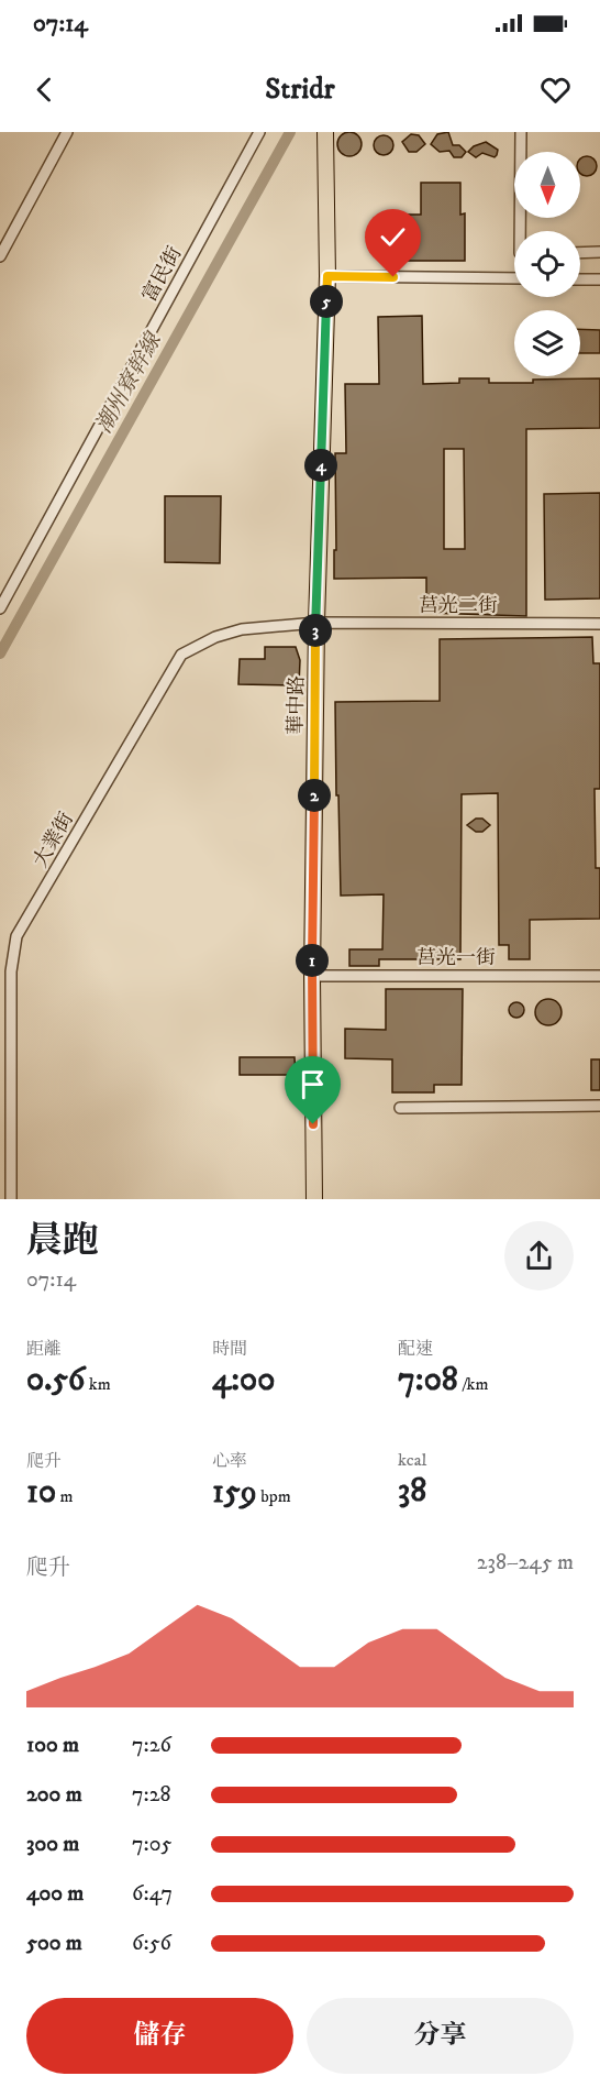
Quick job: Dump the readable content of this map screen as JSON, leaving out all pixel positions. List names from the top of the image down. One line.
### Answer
{"streets":{"main road":["華中路"],"street":["富民街","莒光二街","大業街","莒光一街"]},"crossings":[["莒光二街","華中路"],["莒光二街","大業街"],["華中路","大業街"],["華中路","莒光一街"]],"water":["潮州寮幹線"],"north":"bottom","page":{"status":"07:14","header":"Stridr","pins":["5","4","3","2","1"],"heading":["晨跑","07:14"],"stats":[["距離","0.56 km"],["時間","4:00"],["配速","7:08 /km"],["爬升","10 m"],["心率","159 bpm"],["kcal","38"]],"chart":["爬升","238–245 m"],"list":[{"name":"100 m","note":"7:26"},{"name":"200 m","note":"7:28"},{"name":"300 m","note":"7:05"},{"name":"400 m","note":"6:47"},{"name":"500 m","note":"6:56"}],"buttons":["儲存","分享"]}}
